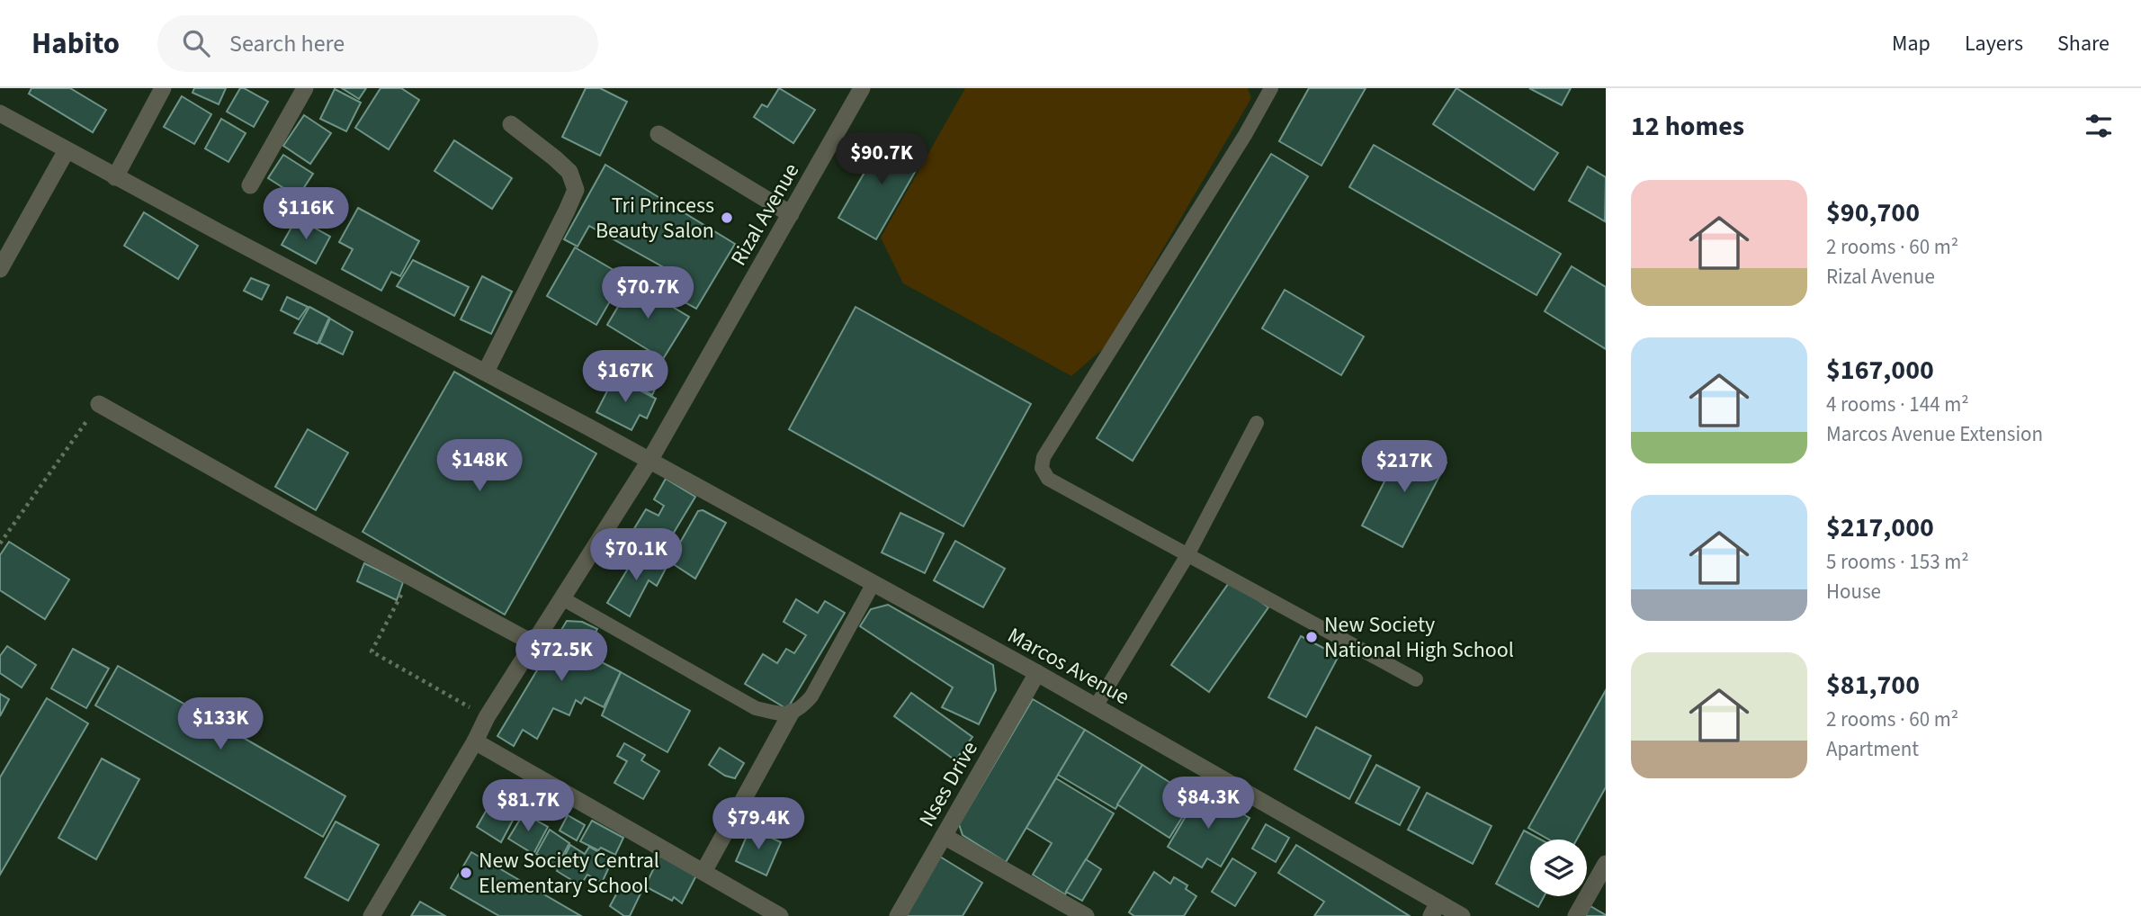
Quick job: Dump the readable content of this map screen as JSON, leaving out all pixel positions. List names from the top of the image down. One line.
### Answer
{"streets":{"street":["Rizal Avenue","Marcos Avenue","Nses Drive"]},"crossings":[["Rizal Avenue","Marcos Avenue"],["Marcos Avenue","Nses Drive"]],"places":["Tri Princess Beauty Salon","New Society National High School","New Society Central Elementary School"],"page":{"header":"Habito","search":"Search here","nav":["Map","Layers","Share"],"heading":"12 homes","price":["$90.7K","$116K","$70.7K","$167K","$148K","$217K","$70.1K","$72.5K","$133K","$84.3K","$81.7K","$79.4K"],"list":[{"name":"$90,700","note":"2 rooms · 60 m² · Rizal Avenue"},{"name":"$167,000","note":"4 rooms · 144 m² · Marcos Avenue Extension"},{"name":"$217,000","note":"5 rooms · 153 m² · House"},{"name":"$81,700","note":"2 rooms · 60 m² · Apartment"}]}}
